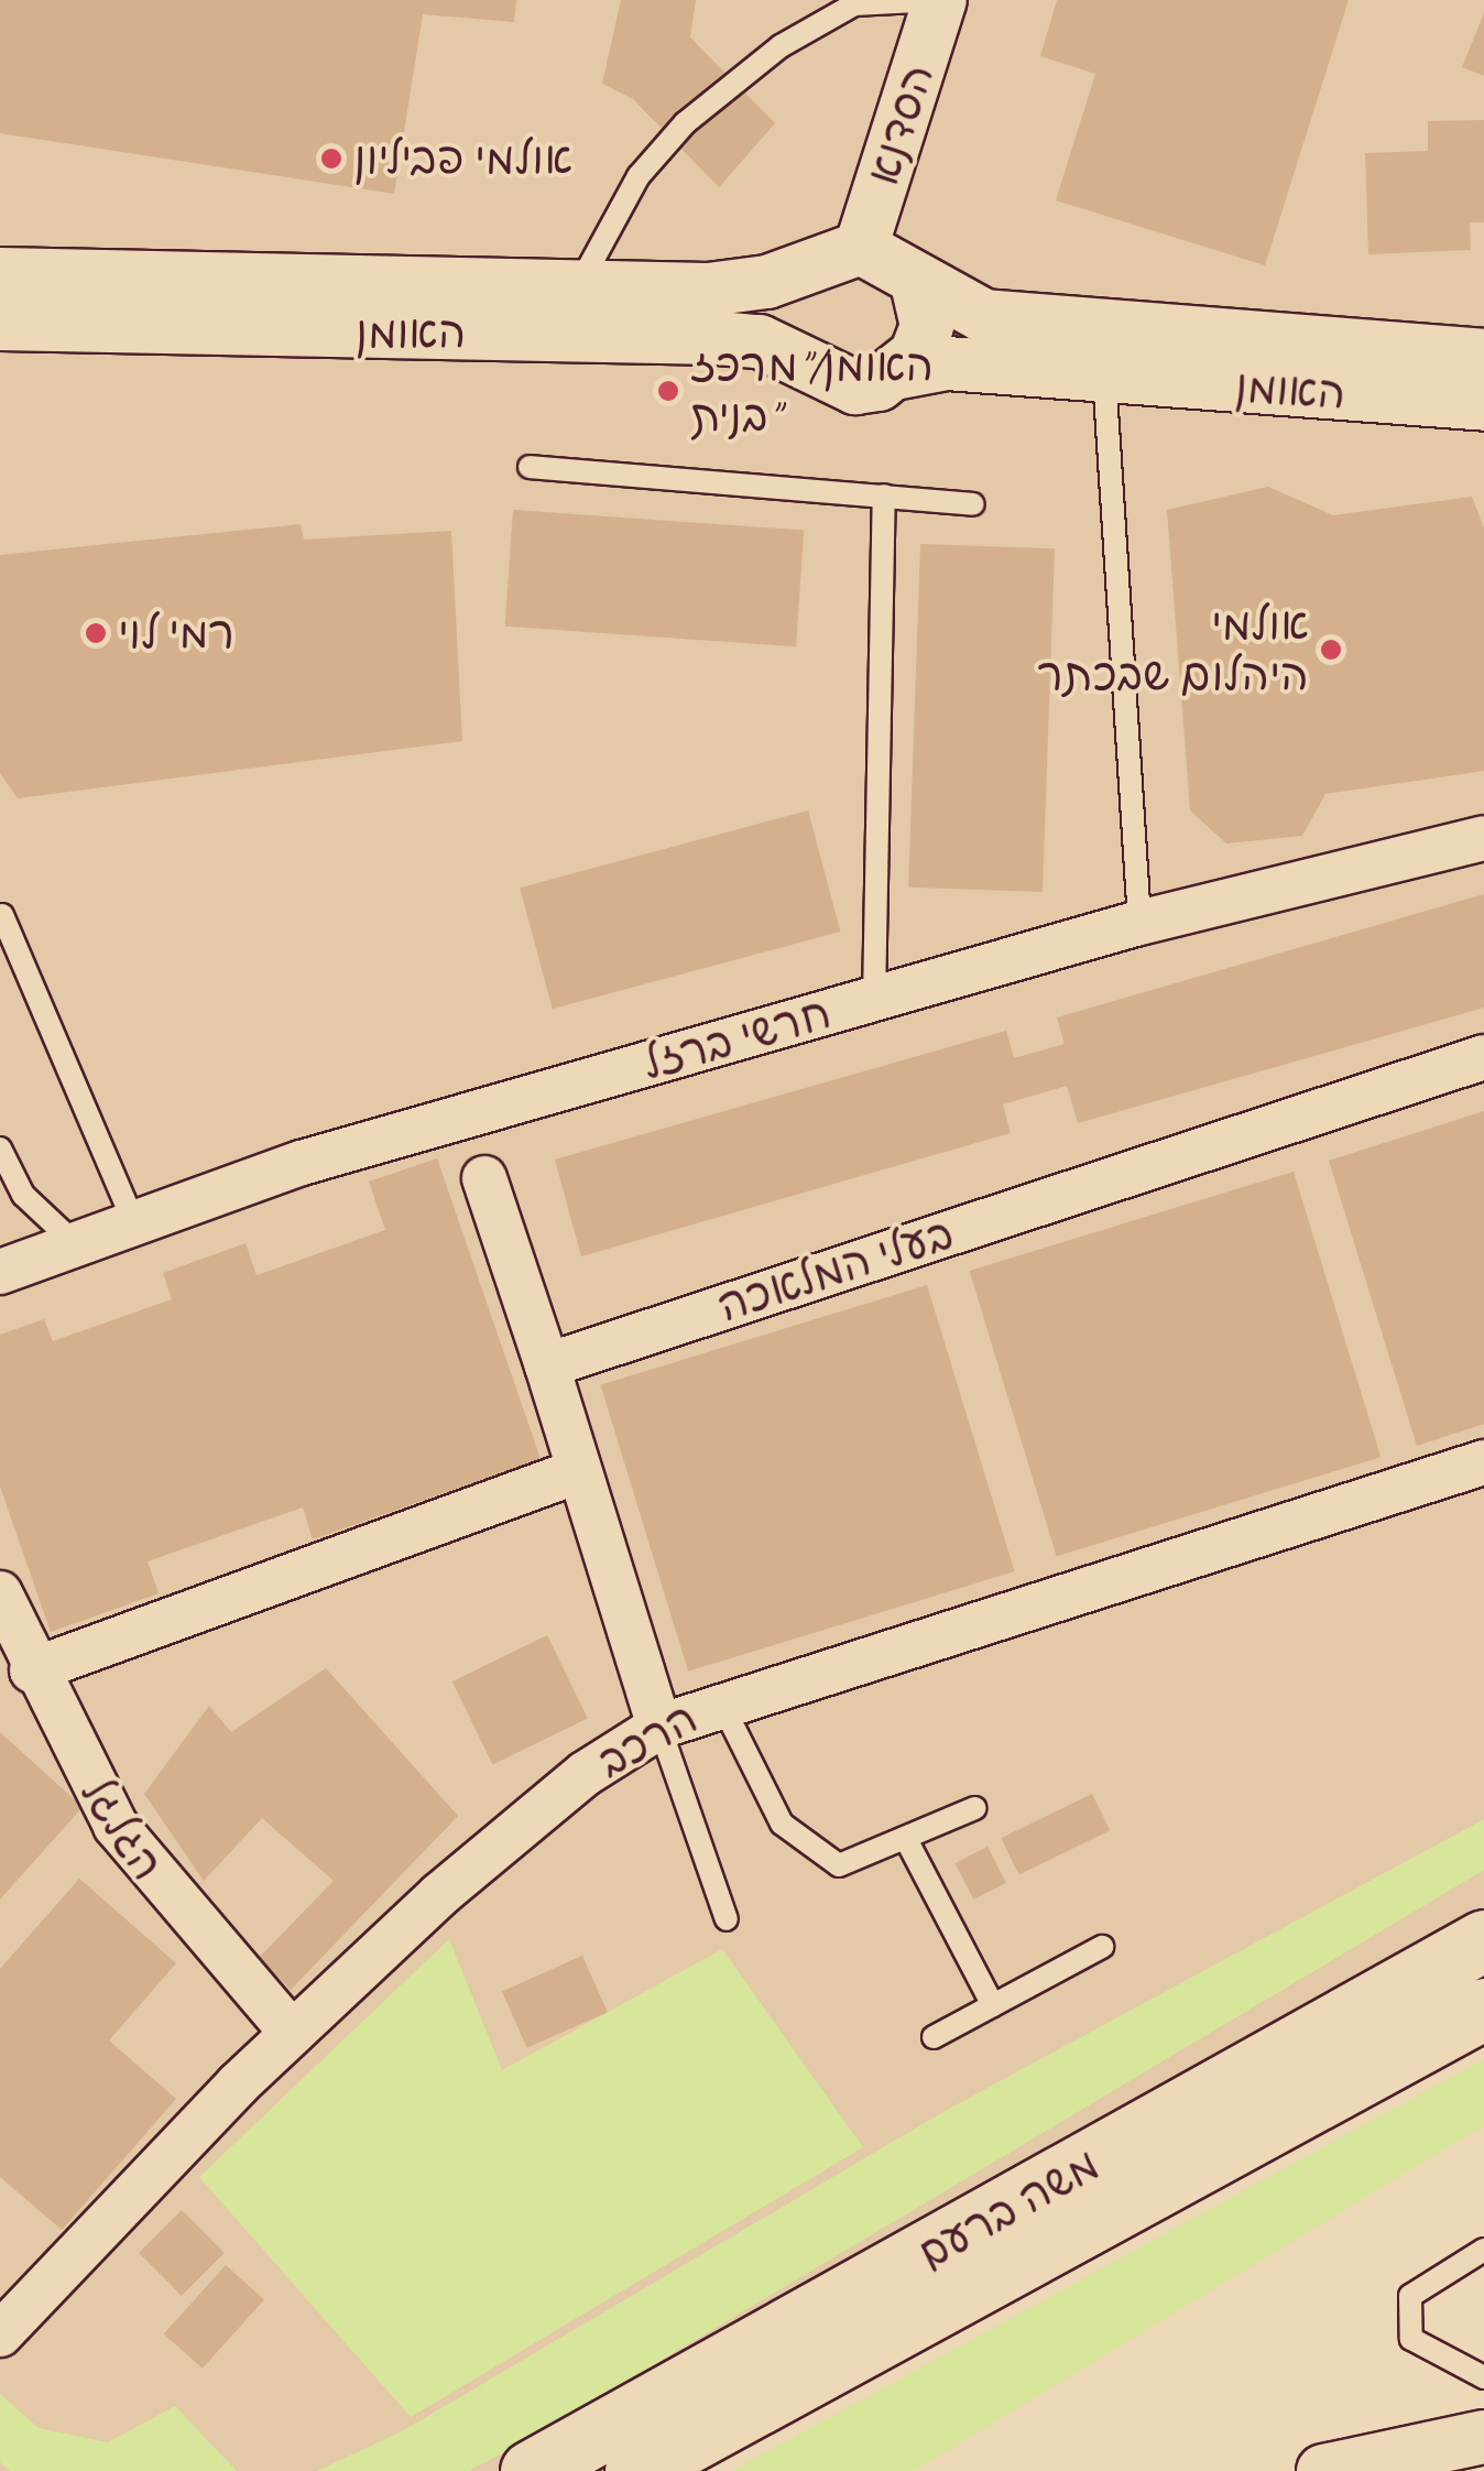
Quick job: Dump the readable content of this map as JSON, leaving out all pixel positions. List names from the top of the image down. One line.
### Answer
{"streets":{"main road":["משה ברעם"],"street":["הסדנא","האומן","חרשי ברזל","בעלי המלאכה","הרכב","הגלגל"]},"crossings":[["הסדנא","האומן"],["הרכב","הגלגל"]],"places":["אולמי פביליון","האומן/\"מרכז בנית\"","רמי לוי","אולמי היהלום שבכתר"]}
